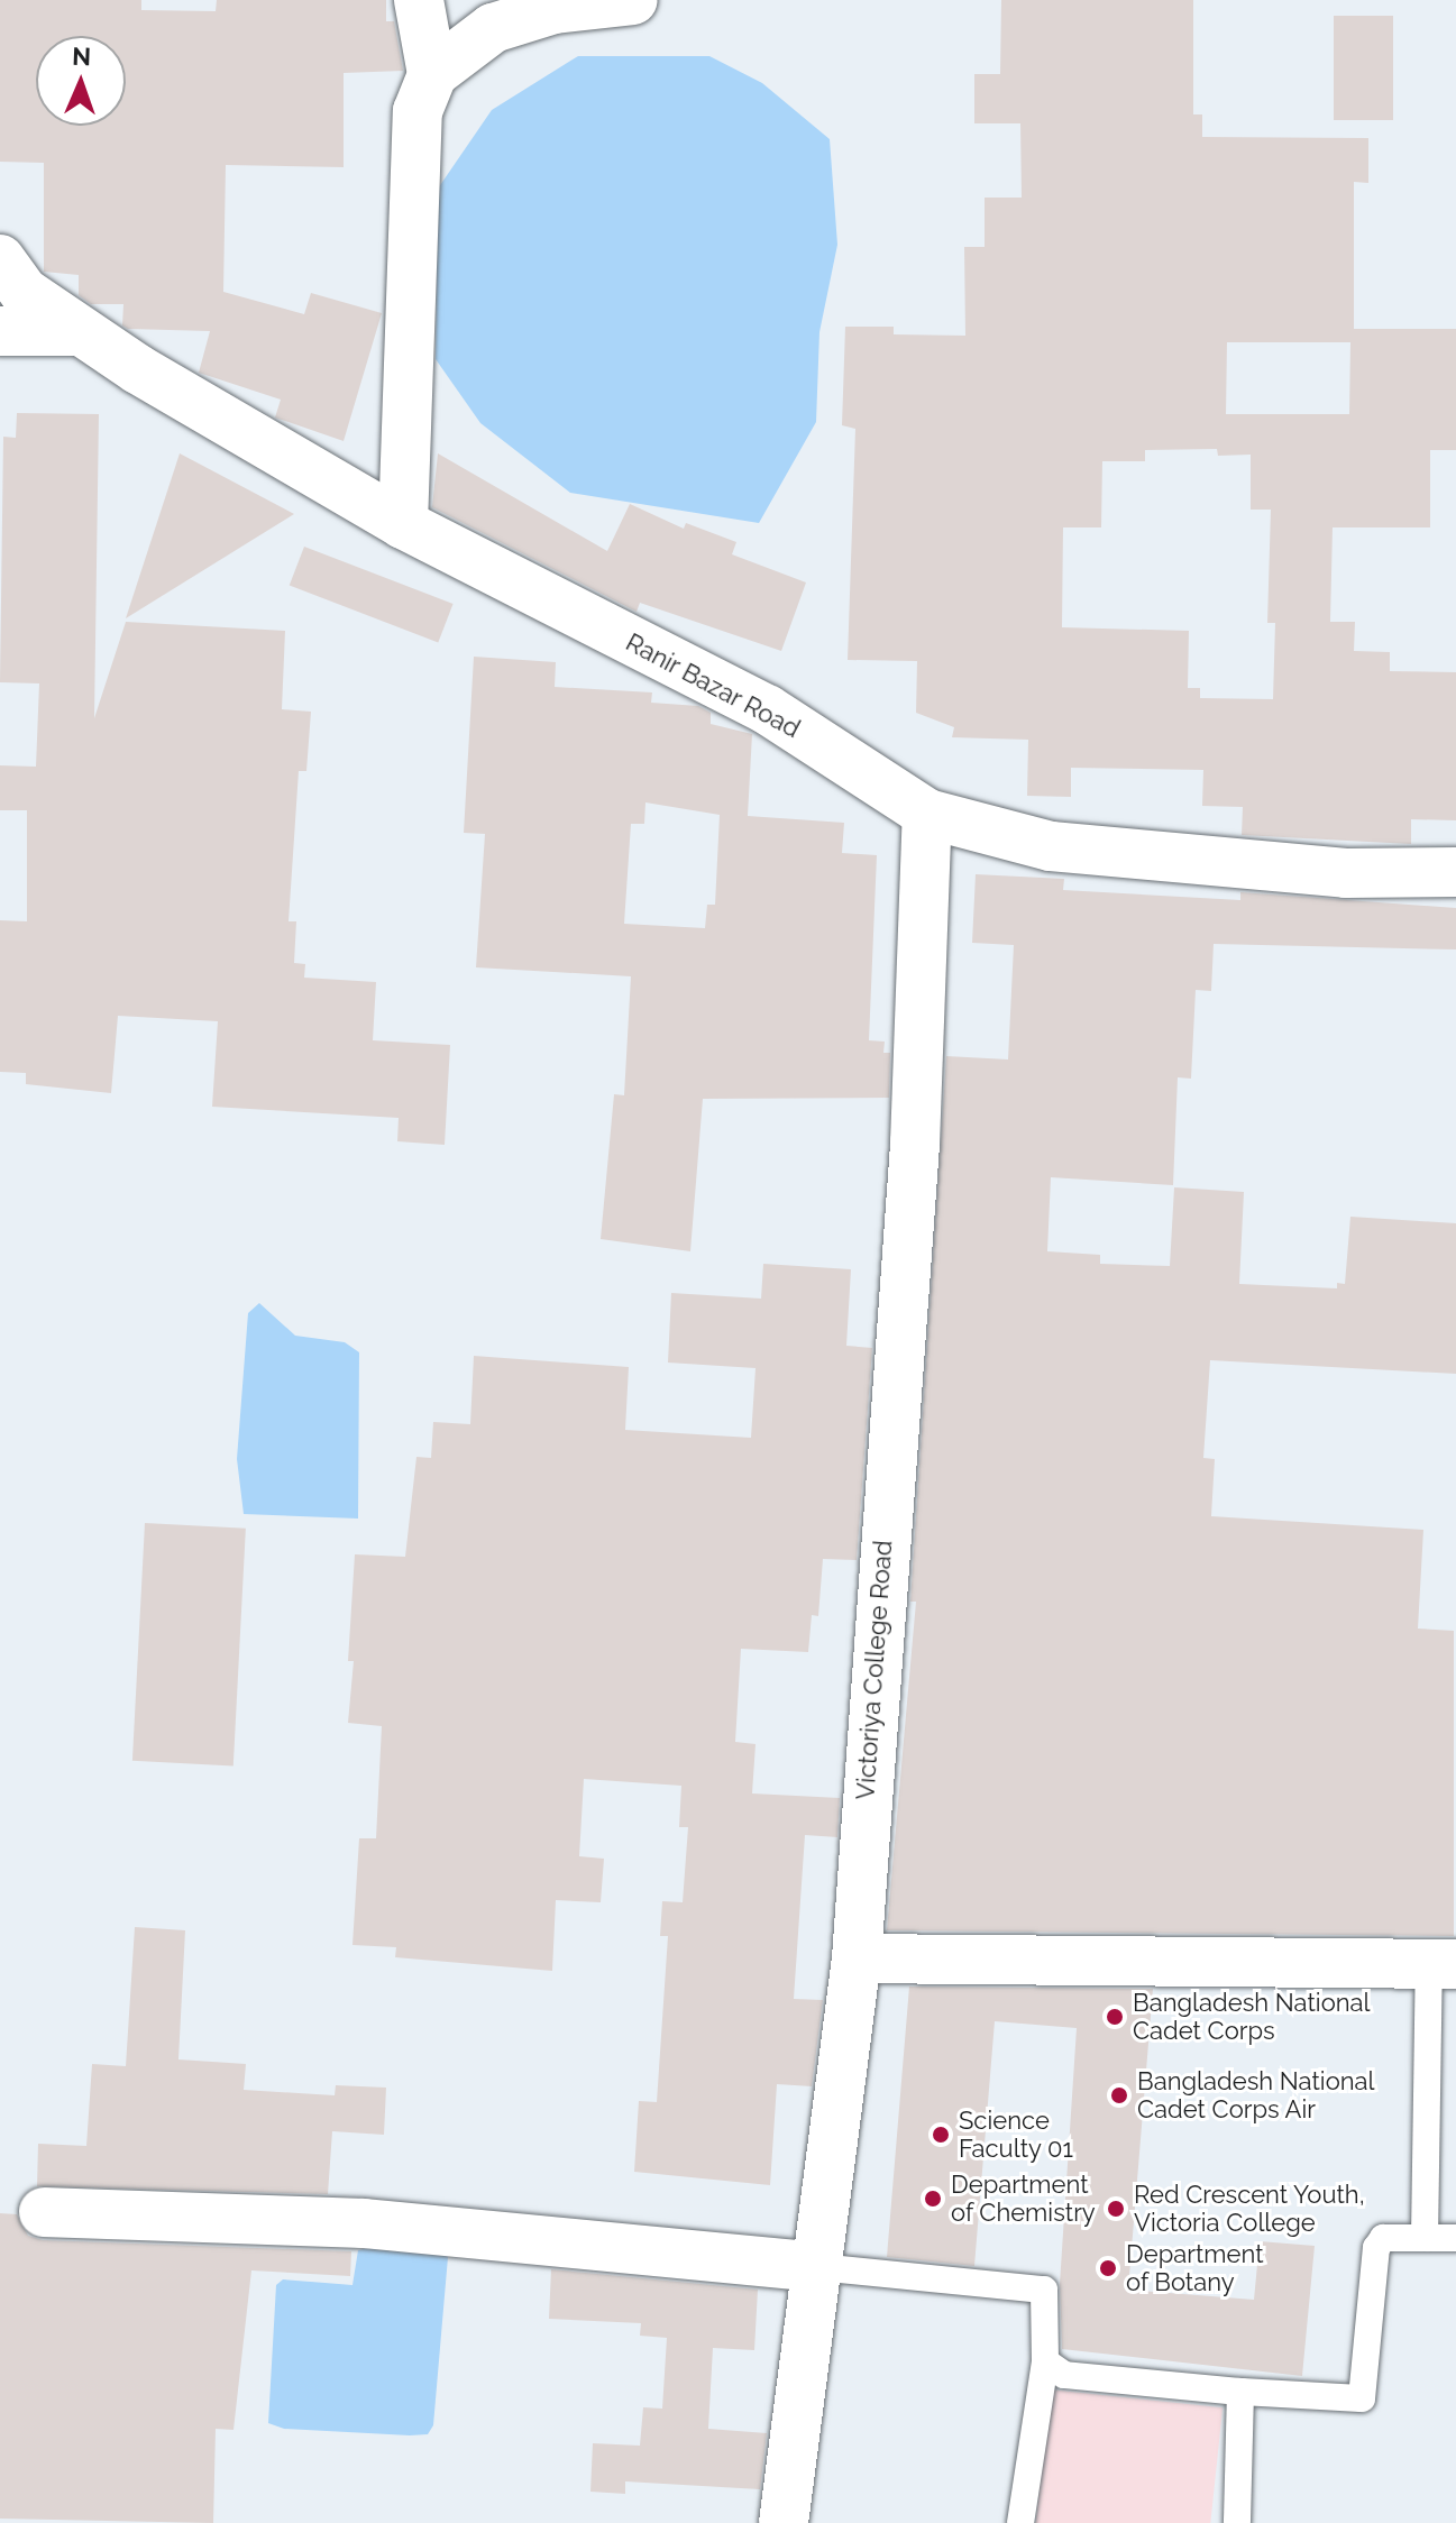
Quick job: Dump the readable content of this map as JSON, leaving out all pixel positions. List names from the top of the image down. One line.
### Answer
{"streets":{"street":["Ranir Bazar Road","Victoriya College Road"]},"crossings":[["Ranir Bazar Road","Victoriya College Road"]],"places":["Bangladesh National Cadet Corps","Bangladesh National Cadet Corps Air","Science Faculty 01","Department of Chemistry","Red Crescent Youth, Victoria College","Department of Botany"],"north":"top"}
